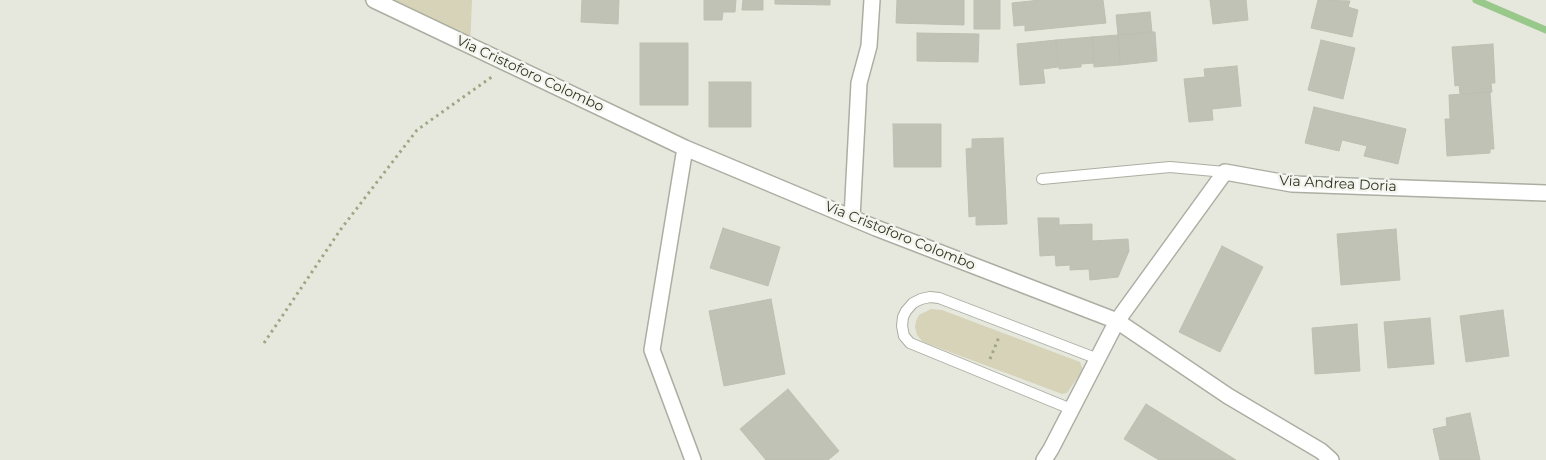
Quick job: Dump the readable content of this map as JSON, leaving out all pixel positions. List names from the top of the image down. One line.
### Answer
{"streets":{"street":["Via Cristoforo Colombo","Via Andrea Doria"]}}
